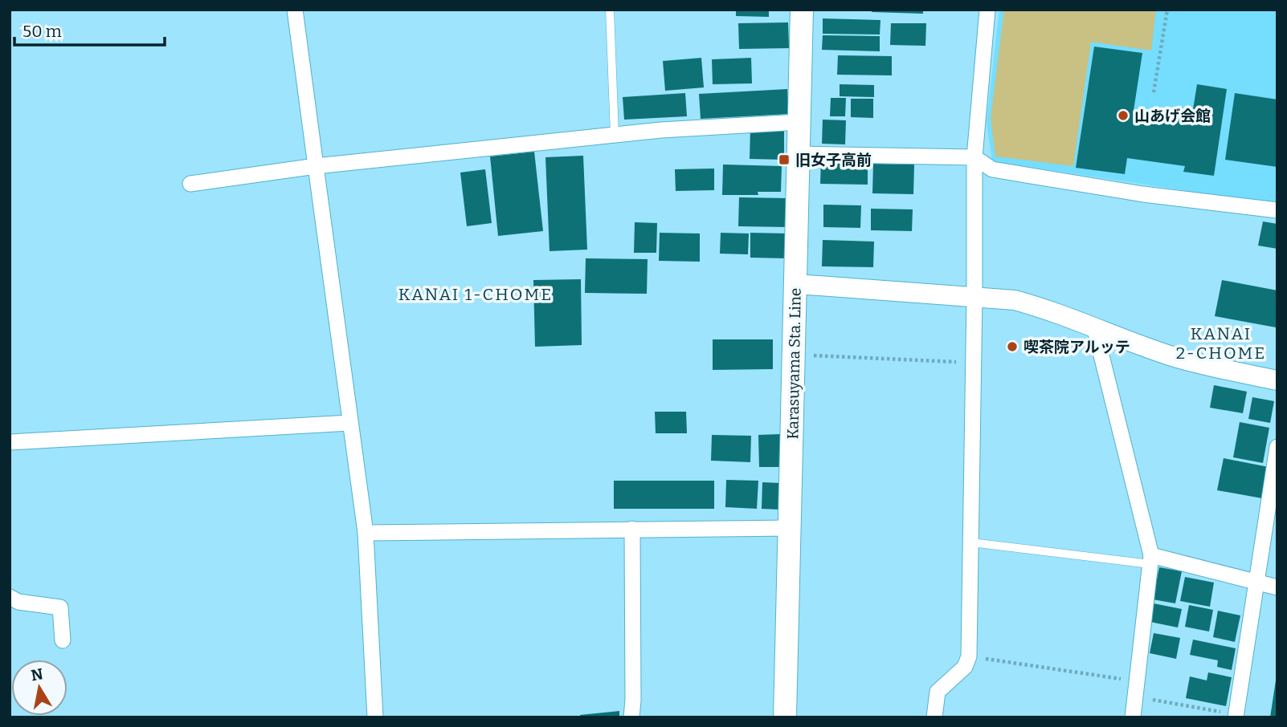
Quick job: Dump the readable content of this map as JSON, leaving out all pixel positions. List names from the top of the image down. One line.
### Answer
{"streets":{"main road":["Karasuyama Sta. Line"]},"districts":["KANAI 1-CHOME","KANAI 2-CHOME"],"places":{"other":["山あげ会館","喫茶院アルッテ"],"transit":["旧女子高前"]},"scale_bar":"50 m","north":"top"}
